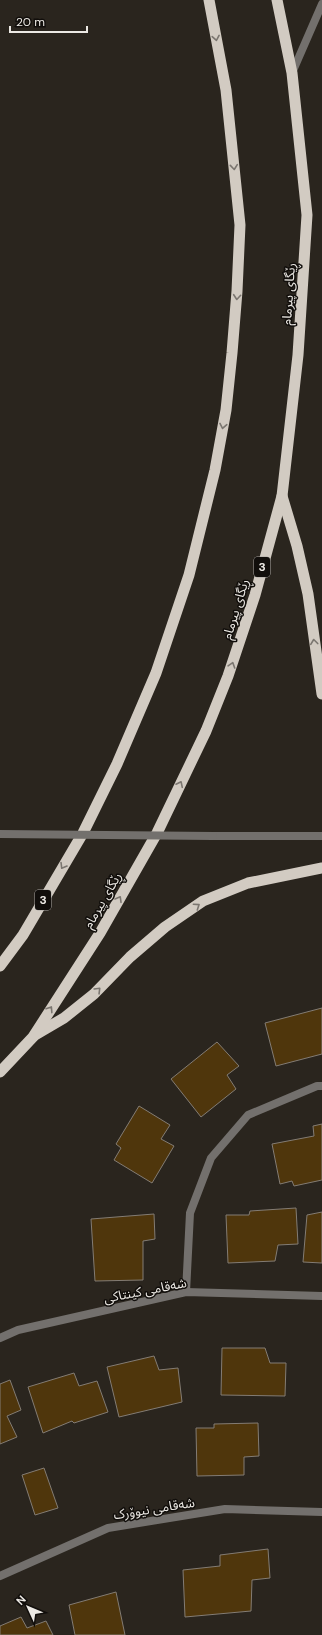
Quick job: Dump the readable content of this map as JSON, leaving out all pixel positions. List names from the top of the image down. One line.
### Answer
{"streets":{"highway":["ڕێگای پیرمام","3"],"street":["شەقامی کینتاکی","شەقامی نیوۆرک"]},"scale_bar":"20 m","north":"top left"}
